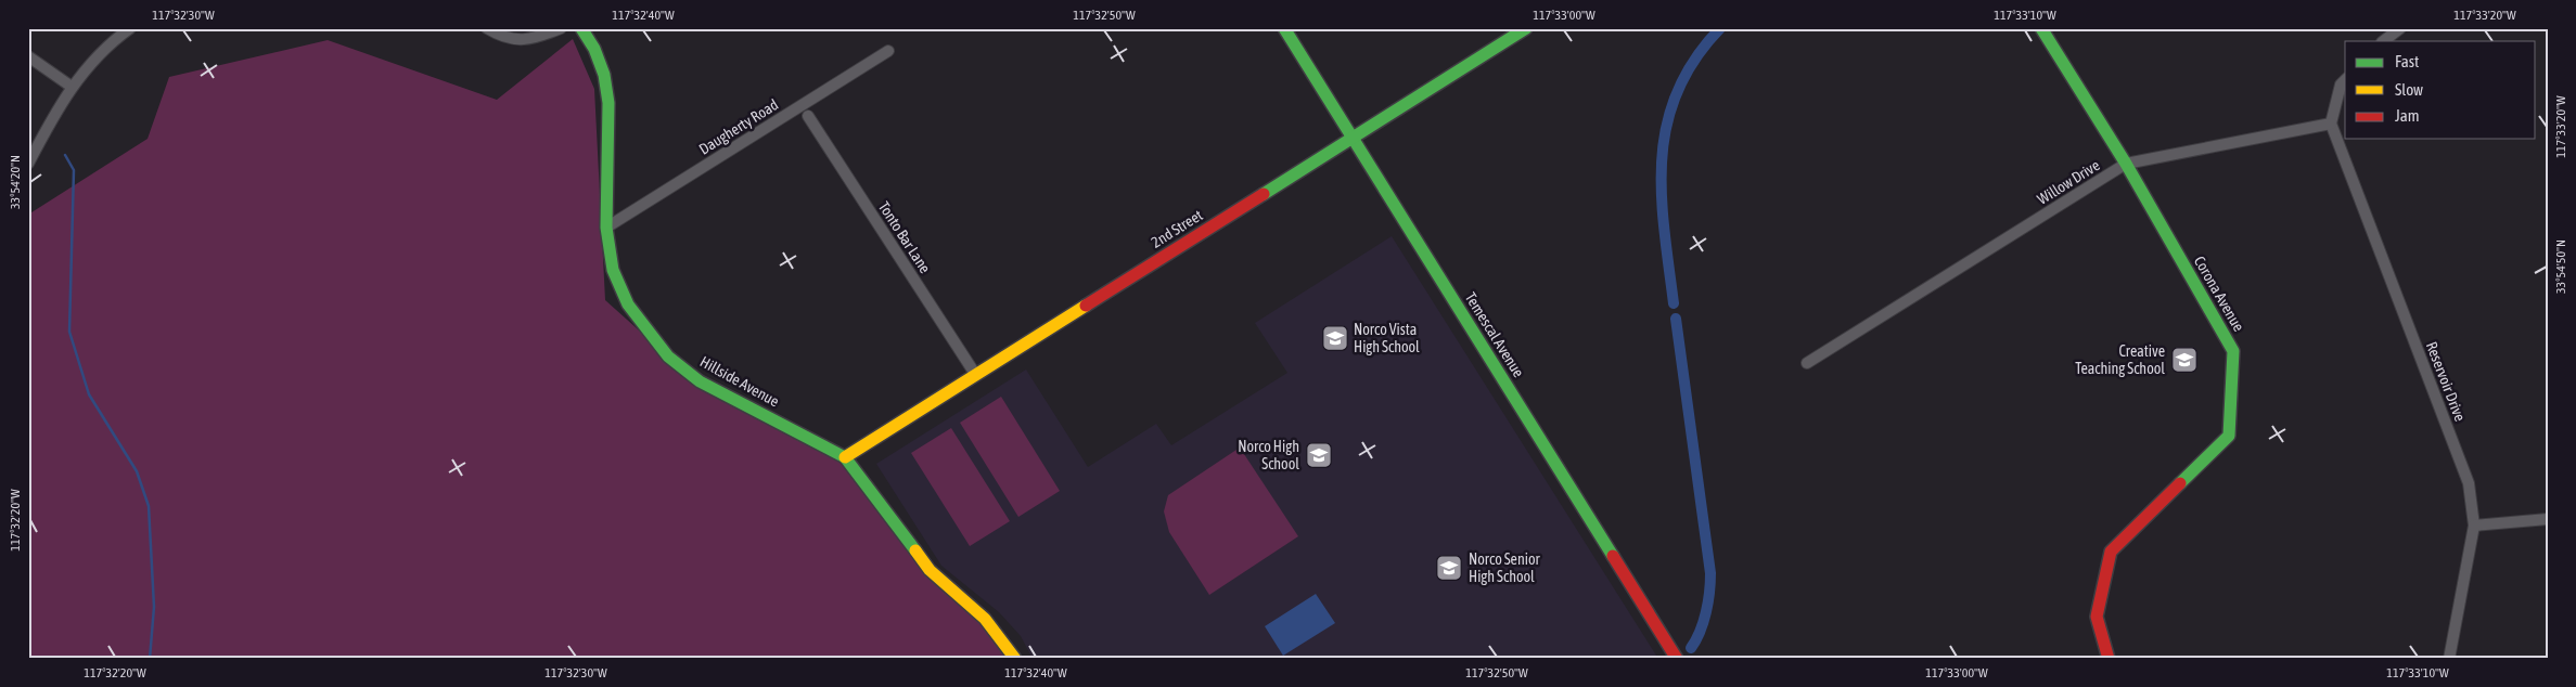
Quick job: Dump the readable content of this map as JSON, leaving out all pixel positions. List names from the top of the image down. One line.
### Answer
{"streets":{"street":["Daugherty Road","Willow Drive","2nd Street","Tonto Bar Lane","Corona Avenue","Temescal Avenue","Hillside Avenue","Reservoir Drive"]},"crossings":[["Daugherty Road","Hillside Avenue"],["Willow Drive","Corona Avenue"],["Willow Drive","Reservoir Drive"],["2nd Street","Tonto Bar Lane"],["2nd Street","Temescal Avenue"],["2nd Street","Hillside Avenue"]],"places":{"school or university":["Norco Vista High School","Creative Teaching School","Norco High School","Norco Senior High School"]},"legend":["Fast","Slow","Jam"],"coordinates":["117°32'30\"W","117°32'40\"W","117°32'50\"W","117°33'00\"W","117°33'10\"W","117°33'20\"W","33°54'20\"N","33°54'50\"N","117°32'20\"W"]}
